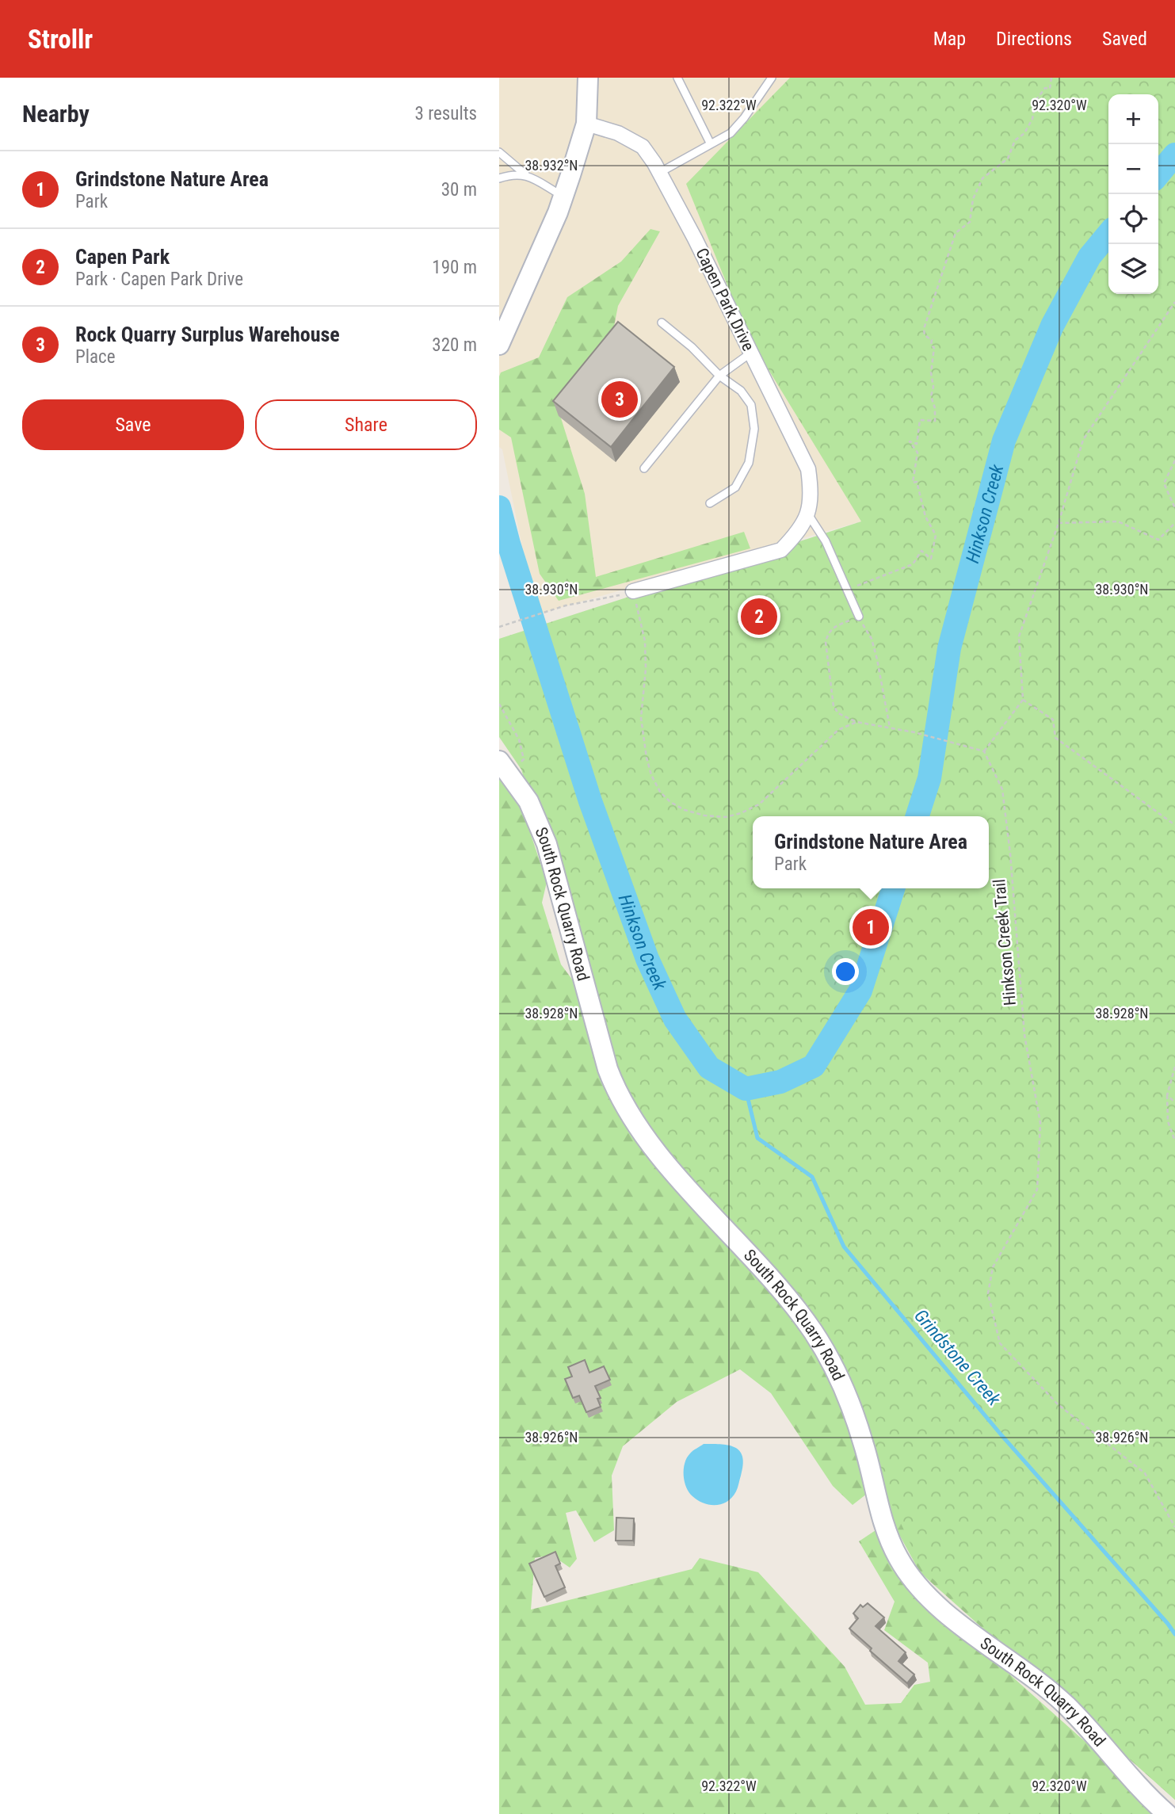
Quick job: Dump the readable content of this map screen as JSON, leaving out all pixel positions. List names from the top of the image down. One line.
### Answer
{"streets":{"street":["Capen Park Drive","South Rock Quarry Road"],"path":["Hinkson Creek Trail"]},"water":["Hinkson Creek","Grindstone Creek"],"page":{"header":"Strollr","nav":["Map","Directions","Saved"],"heading":["Nearby","3 results"],"map_buttons":["+","−"],"list":[{"mark":"1","name":"Grindstone Nature Area","note":"Park","value":"30 m"},{"mark":"2","name":"Capen Park","note":"Park · Capen Park Drive","value":"190 m"},{"mark":"3","name":"Rock Quarry Surplus Warehouse","note":"Place","value":"320 m"}],"pins":["3","2","1"],"buttons":["Save","Share"],"popup":["Grindstone Nature Area","Park"]},"coordinates":["92.322°W","92.320°W","38.932°N","38.930°N","38.928°N","38.926°N"]}
